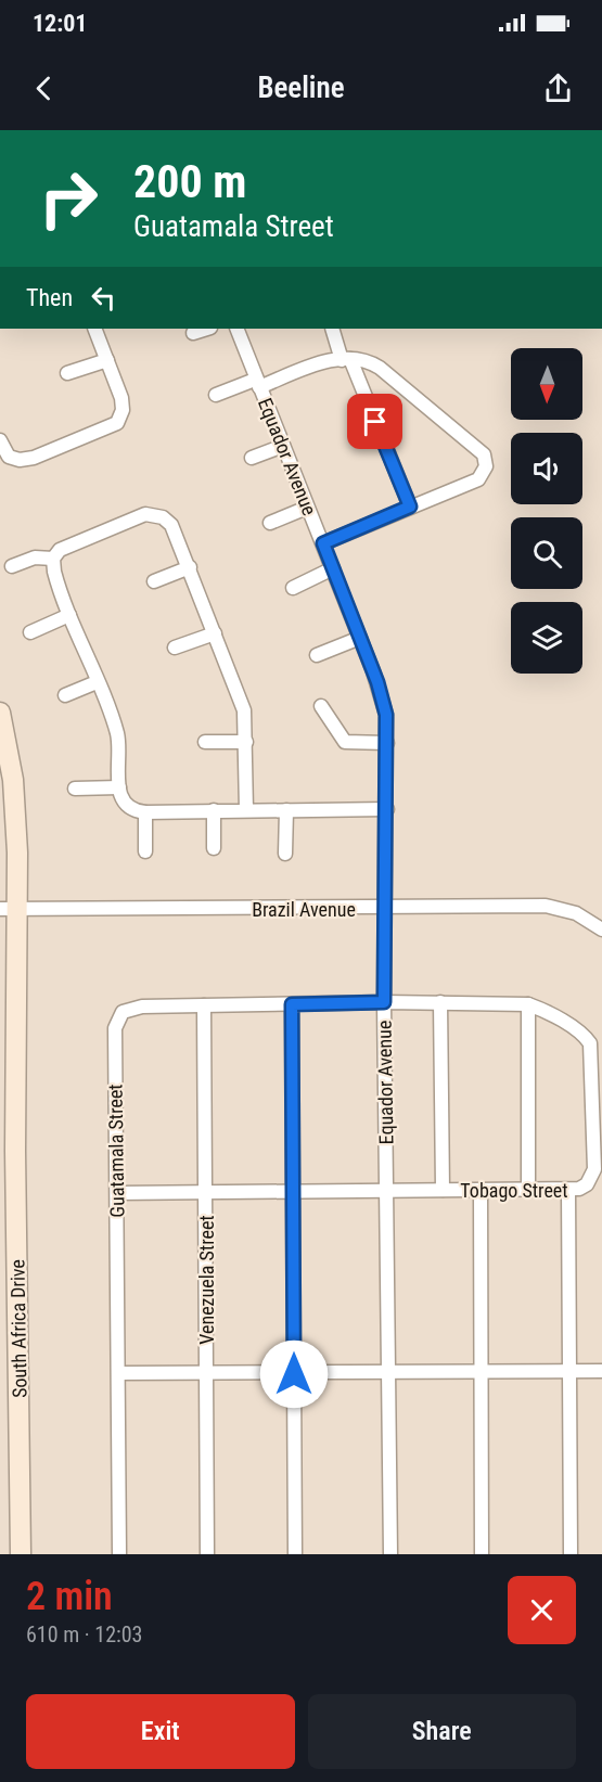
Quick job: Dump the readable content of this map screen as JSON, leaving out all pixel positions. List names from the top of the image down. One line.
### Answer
{"streets":{"street":["Equador Avenue","Brazil Avenue","Guatamala Street","Tobago Street","Venezuela Street","South Africa Drive"]},"crossings":[["Equador Avenue","Brazil Avenue"],["Equador Avenue","Guatamala Street"],["Equador Avenue","Tobago Street"],["Brazil Avenue","South Africa Drive"],["Guatamala Street","Tobago Street"],["Guatamala Street","Venezuela Street"],["Tobago Street","Venezuela Street"]],"north":"bottom","page":{"status":"12:01","header":"Beeline","turn":["200 m","Guatamala Street"],"then":"Then","heading":["2 min","610 m · 12:03"],"buttons":["Exit","Share"]}}
